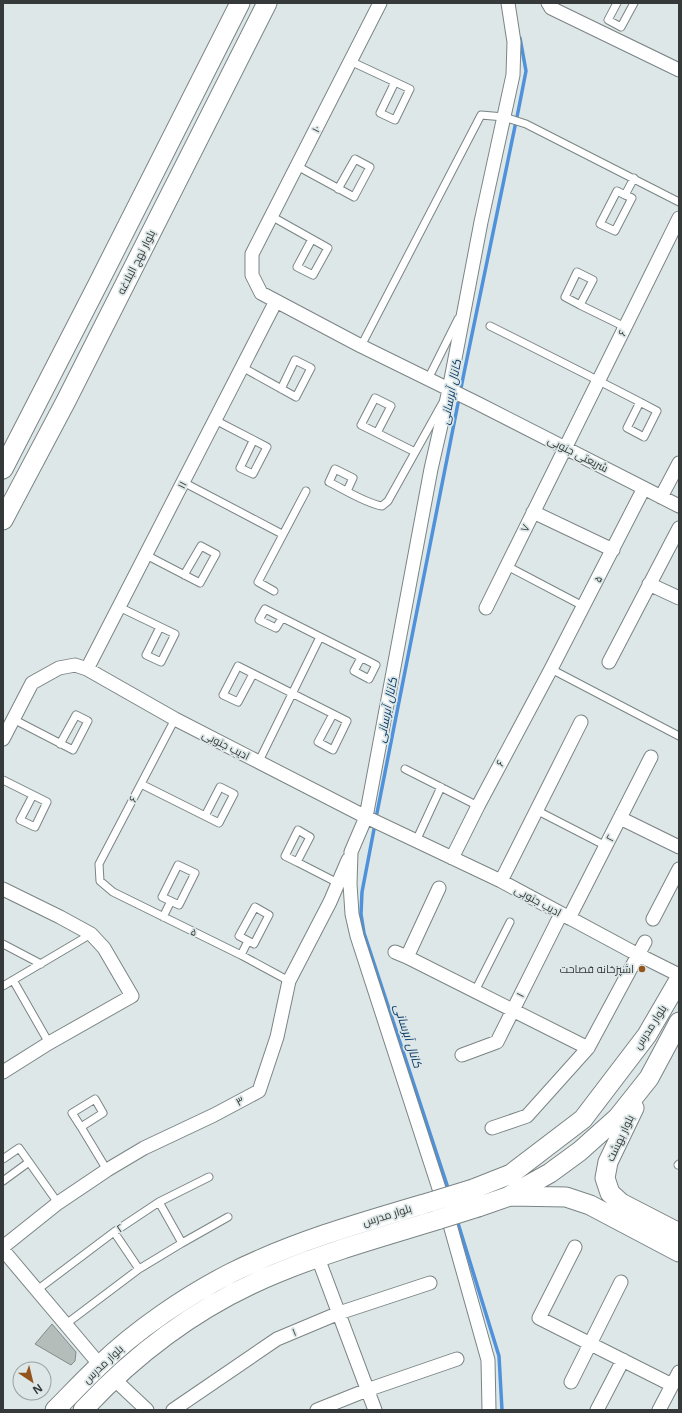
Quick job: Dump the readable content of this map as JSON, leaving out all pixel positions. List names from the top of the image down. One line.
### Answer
{"streets":{"street":["۱۰","بلوار نهج البلاغه","۶","شریعتی جنوبی","۱۱","۷","۵","ادیب جنوبی","۲","۱","بلوار مدرس","۳","بلوار بهشت"]},"crossings":[["۱۰","شریعتی جنوبی"],["۶","شریعتی جنوبی"],["۶","۷"],["۶","۵"],["۶","ادیب جنوبی"],["شریعتی جنوبی","۱۱"],["شریعتی جنوبی","۷"],["شریعتی جنوبی","۵"],["شریعتی جنوبی","۳"],["۱۱","ادیب جنوبی"],["۵","۳"],["ادیب جنوبی","۲"],["ادیب جنوبی","۱"],["ادیب جنوبی","۳"],["۲","۱"],["بلوار مدرس","بلوار بهشت"]],"water":["کانال آبرسانی"],"places":["اشپزخانه فصاحت"],"north":"bottom right"}
